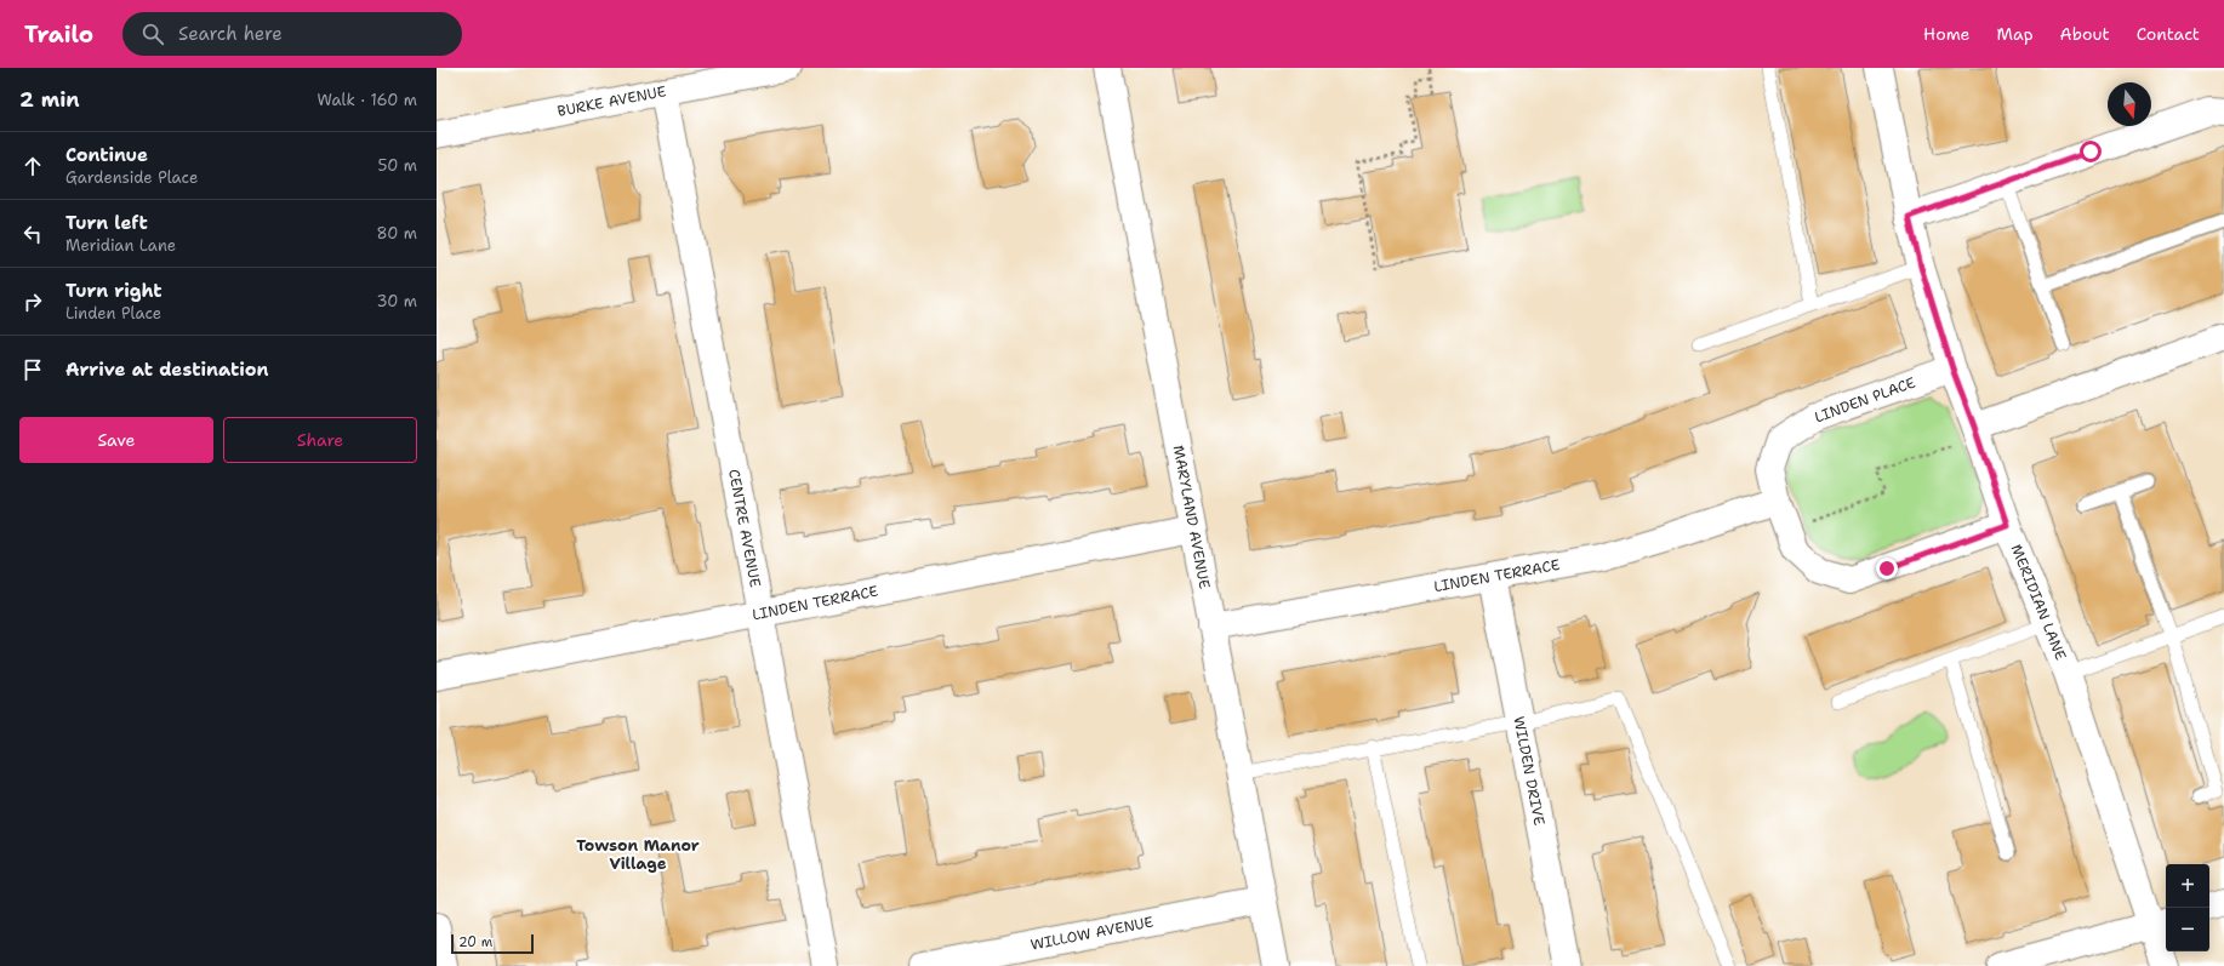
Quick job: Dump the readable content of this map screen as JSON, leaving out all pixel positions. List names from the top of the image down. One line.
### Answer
{"streets":{"street":["BURKE AVENUE","LINDEN PLACE","MARYLAND AVENUE","CENTRE AVENUE","LINDEN TERRACE","MERIDIAN LANE","WILDEN DRIVE","WILLOW AVENUE"]},"crossings":[["BURKE AVENUE","CENTRE AVENUE"],["LINDEN PLACE","LINDEN TERRACE"],["LINDEN PLACE","MERIDIAN LANE"],["MARYLAND AVENUE","LINDEN TERRACE"],["MARYLAND AVENUE","WILLOW AVENUE"],["CENTRE AVENUE","LINDEN TERRACE"],["LINDEN TERRACE","WILDEN DRIVE"]],"districts":["Towson Manor Village"],"scale_bar":"20 m","north":"bottom","page":{"header":"Trailo","search":"Search here","nav":["Home","Map","About","Contact"],"heading":["2 min","Walk · 160 m"],"list":[["Continue","Gardenside Place","50 m"],["Turn left","Meridian Lane","80 m"],["Turn right","Linden Place","30 m"],"Arrive at destination"],"buttons":["Save","Share"],"map_buttons":["+","−"],"scale":"20 m"}}
